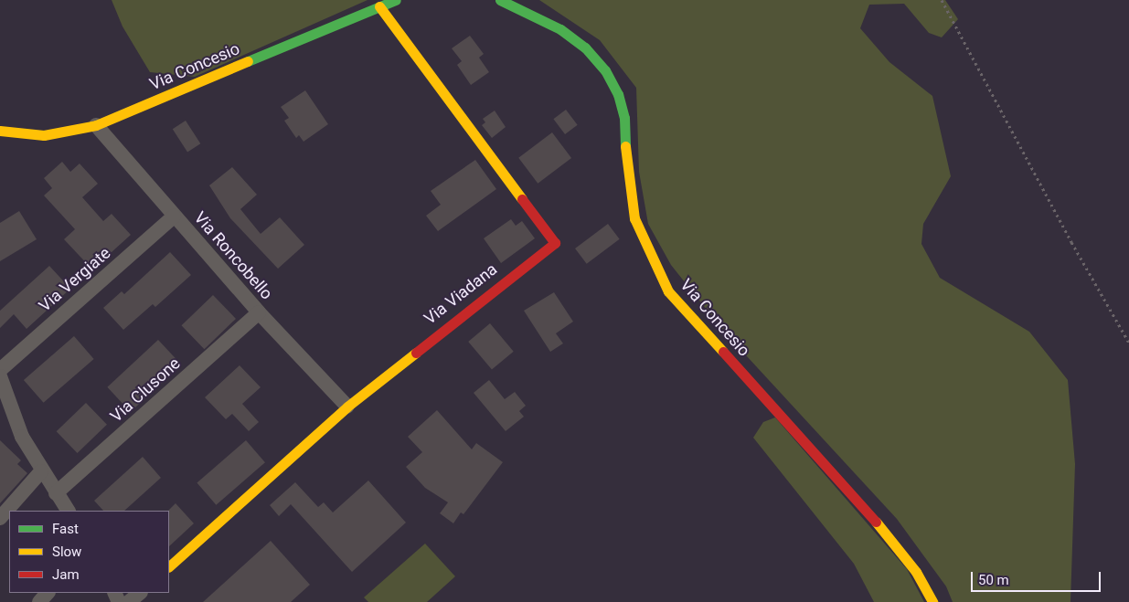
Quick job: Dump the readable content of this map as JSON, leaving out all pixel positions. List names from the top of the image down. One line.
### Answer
{"streets":{"street":["Via Concesio","Via Roncobello","Via Vergiate","Via Viadana","Via Clusone"]},"crossings":[["Via Concesio","Via Roncobello"],["Via Concesio","Via Viadana"],["Via Roncobello","Via Vergiate"],["Via Roncobello","Via Viadana"],["Via Roncobello","Via Clusone"]],"legend":["Fast","Slow","Jam"],"scale_bar":"50 m"}
